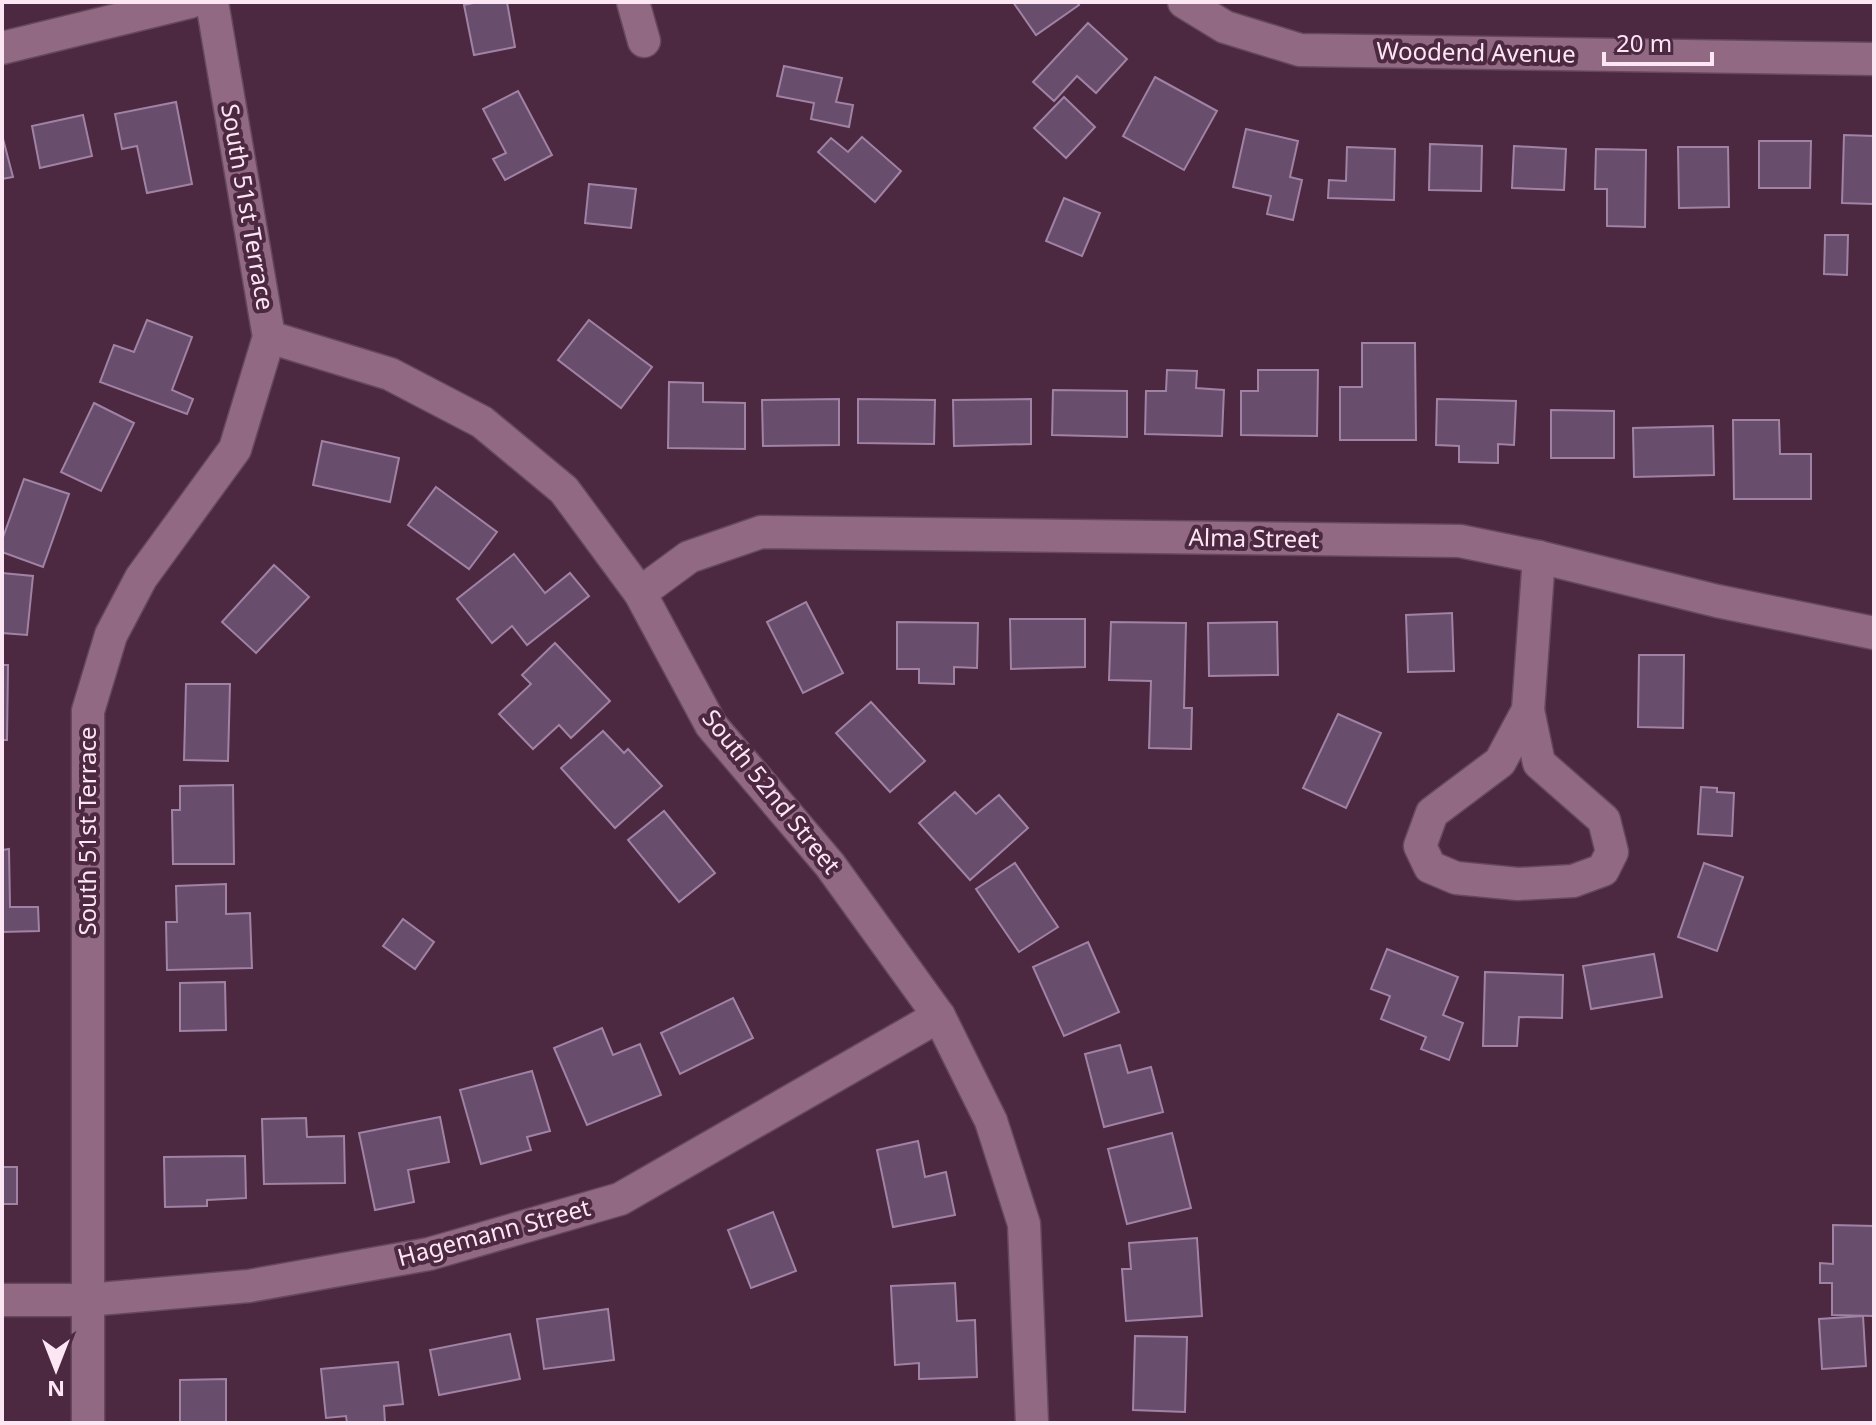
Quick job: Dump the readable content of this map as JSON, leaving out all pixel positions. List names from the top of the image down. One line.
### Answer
{"streets":{"street":["Woodend Avenue","South 51st Terrace","Alma Street","South 52nd Street","Hagemann Street"]},"crossings":[["South 51st Terrace","South 52nd Street"],["South 51st Terrace","Hagemann Street"],["Alma Street","South 52nd Street"],["South 52nd Street","Hagemann Street"]],"scale_bar":"20 m","north":"bottom"}
